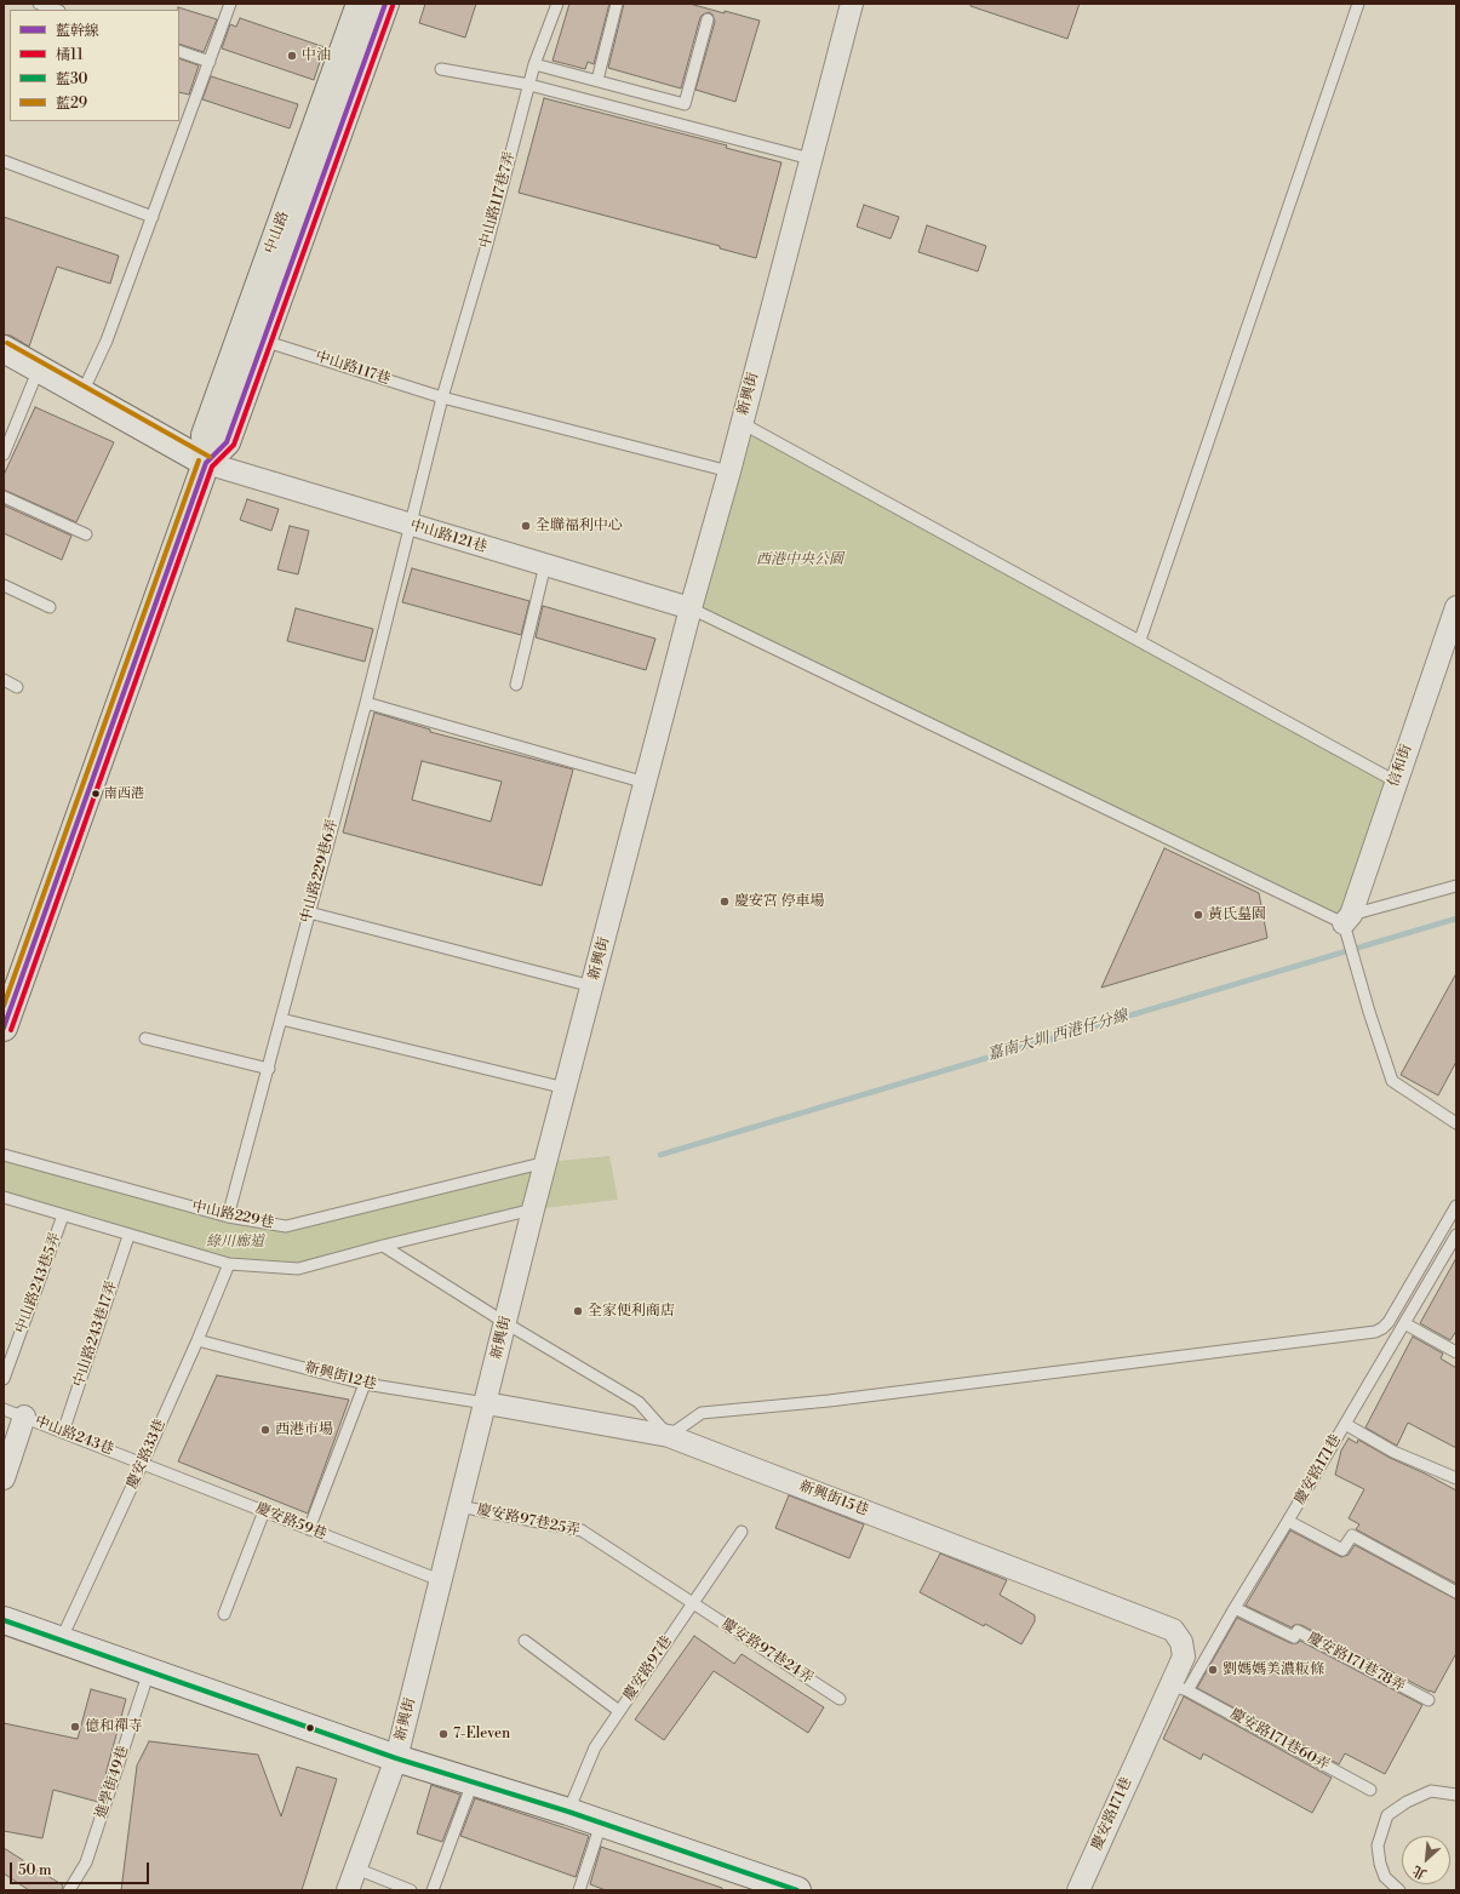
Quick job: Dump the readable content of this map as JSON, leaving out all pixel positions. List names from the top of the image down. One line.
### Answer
{"streets":{"main road":["中山路"],"street":["新興街","中山路121巷","信和街","慶安路171巷","新興街15巷"],"lane":["中山路117巷7弄","中山路117巷","中山路229巷6弄","中山路229巷","中山路243巷5弄","中山路243巷17弄","新興街12巷","中山路243巷","慶安路33巷","慶安路97巷25弄","慶安路59巷","慶安路97巷24弄","慶安路171巷78弄","慶安路97巷","慶安路171巷60弄","進學街49巷"]},"crossings":[["中山路117巷7弄","中山路117巷"],["中山路117巷7弄","中山路121巷"],["中山路117巷7弄","中山路229巷6弄"],["中山路","中山路117巷"],["中山路","中山路121巷"],["中山路117巷","新興街"],["新興街","中山路121巷"],["新興街","中山路229巷"],["新興街","新興街12巷"],["新興街","新興街15巷"],["新興街","慶安路97巷25弄"],["新興街","慶安路59巷"],["中山路121巷","中山路229巷6弄"],["中山路229巷6弄","中山路229巷"],["中山路243巷17弄","中山路243巷"],["新興街12巷","慶安路33巷"],["新興街12巷","新興街15巷"],["中山路243巷","慶安路33巷"],["中山路243巷","慶安路59巷"],["慶安路33巷","慶安路59巷"],["慶安路171巷","新興街15巷"],["慶安路171巷","慶安路171巷78弄"],["慶安路171巷","慶安路171巷60弄"],["慶安路97巷25弄","慶安路97巷24弄"],["慶安路97巷25弄","慶安路97巷"],["慶安路97巷24弄","慶安路97巷"]],"water":["嘉南大圳 西港仔分線"],"parks":["西港中央公園","綠川廊道"],"places":["中油","全聯福利中心","南西港","慶安宮 停車場","黃氏墓園","全家便利商店","西港市場","劉媽媽美濃粄條","億和禪寺","7-Eleven"],"lines":["transit line 藍幹線","transit line 橘11","transit line 藍29","transit line 藍30"],"legend":["藍幹線","橘11","藍30","藍29"],"scale_bar":"50 m","north":"bottom left"}
